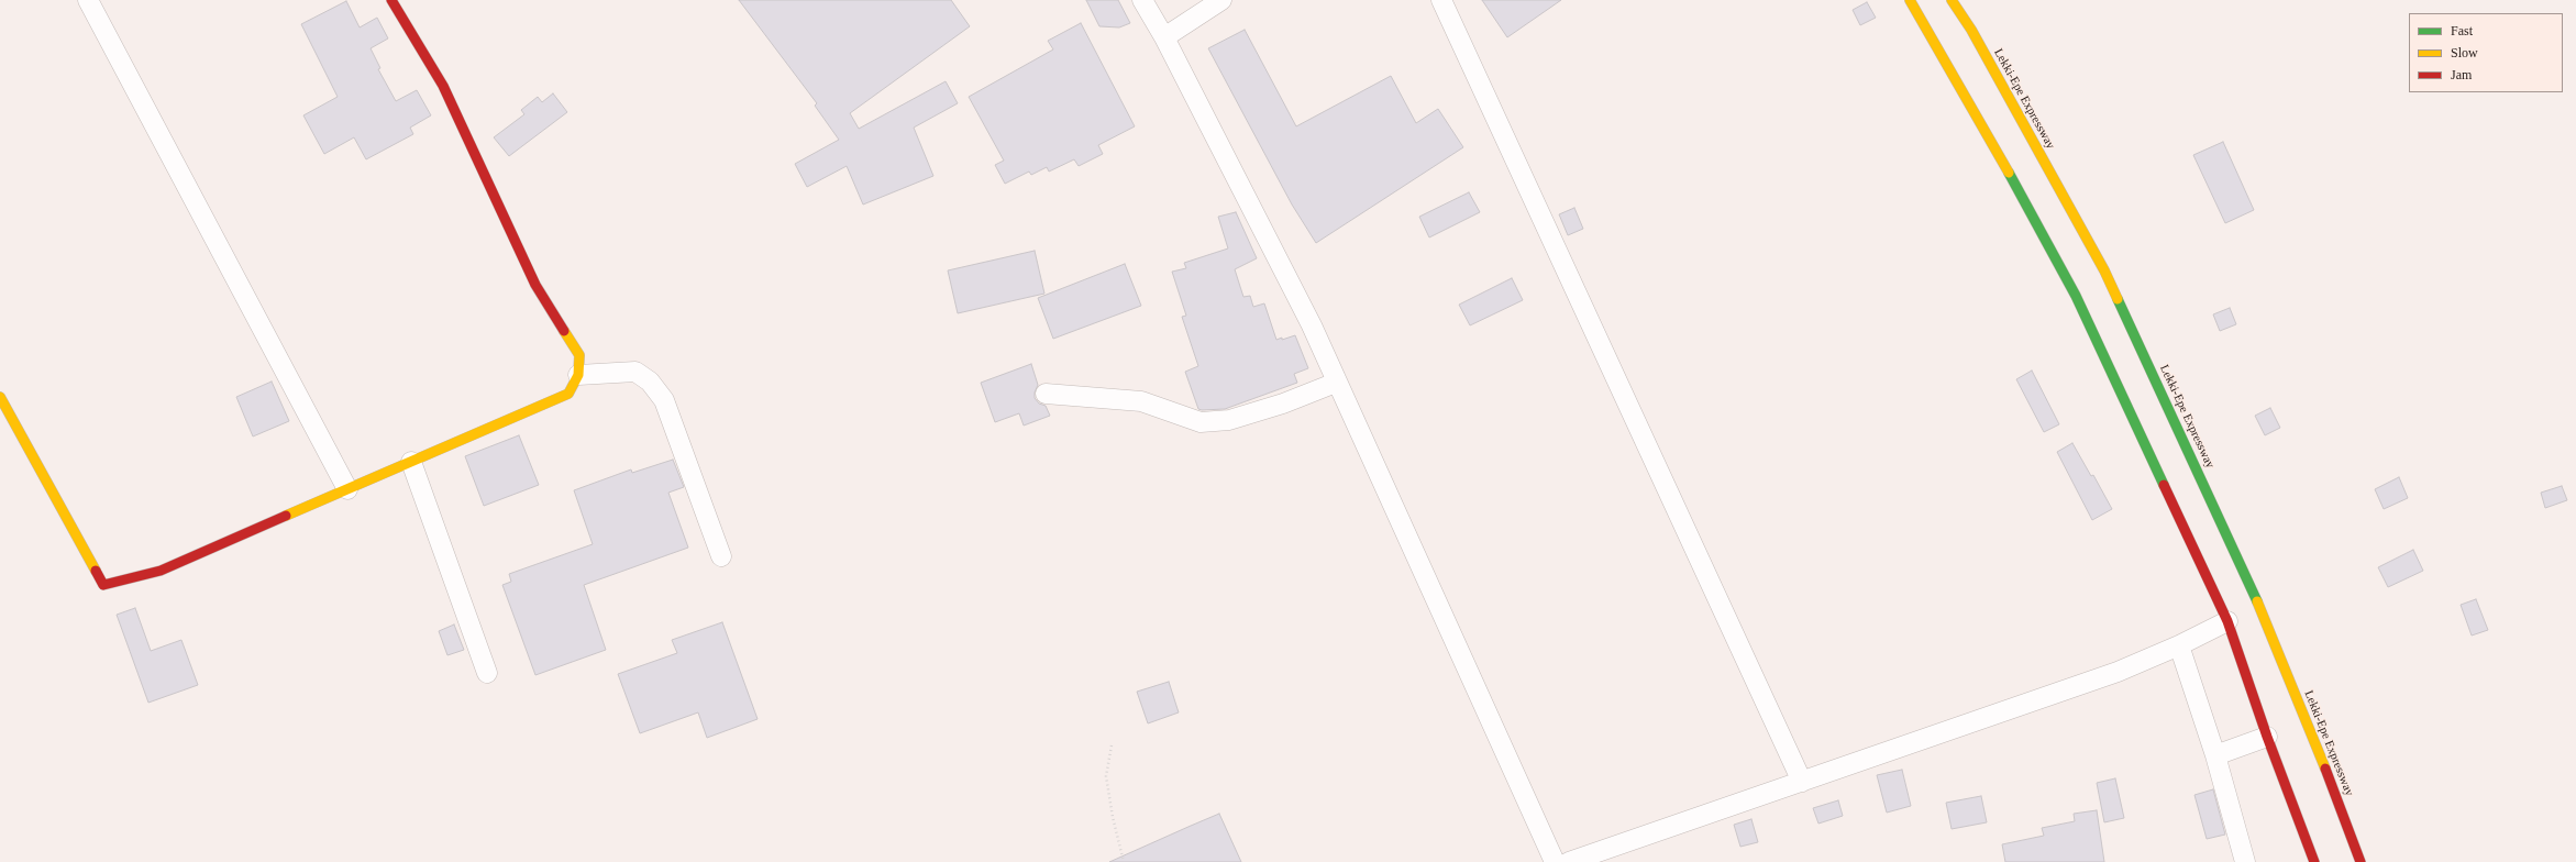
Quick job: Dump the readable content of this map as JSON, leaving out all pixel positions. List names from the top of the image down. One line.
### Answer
{"streets":{"main road":["Lekki-Epe Expressway"]},"legend":["Fast","Slow","Jam"]}
